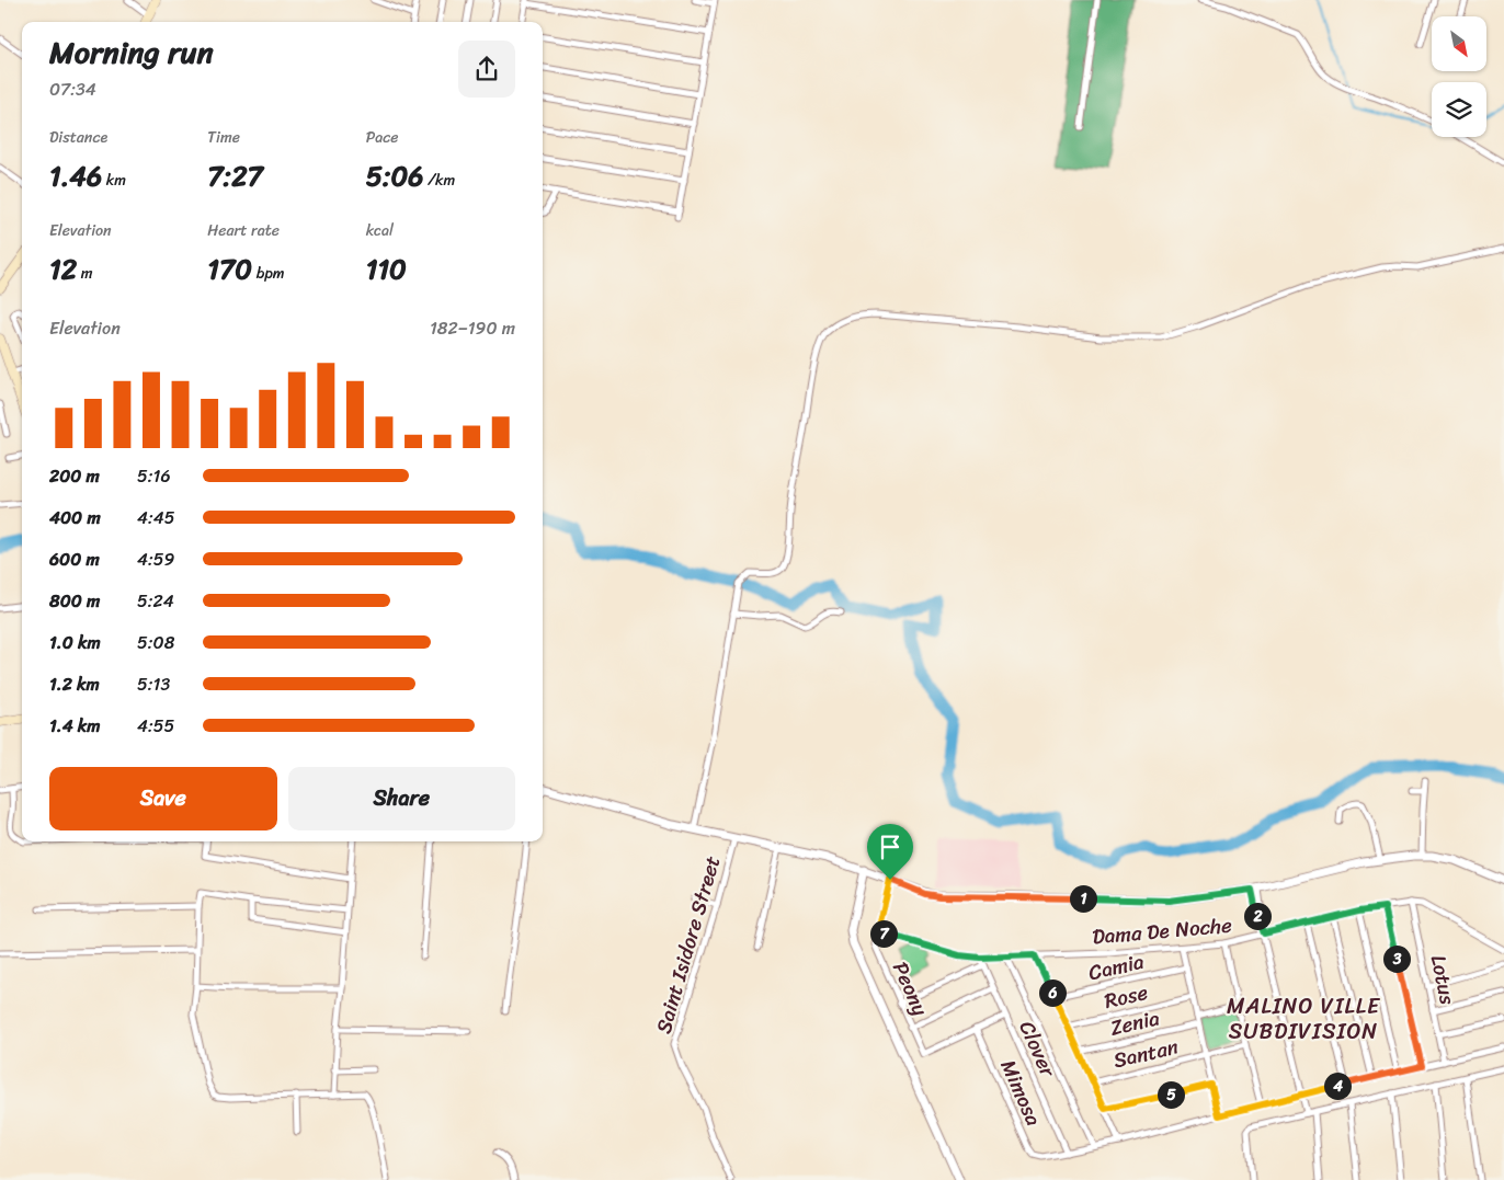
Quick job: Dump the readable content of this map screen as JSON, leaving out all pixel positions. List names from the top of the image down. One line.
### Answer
{"streets":{"street":["Dama De Noche","Saint Isidore Street","Camia","Lotus","Peony","Rose","Zenia","Clover","Santan","Mimosa"]},"crossings":[["Dama De Noche","Lotus"],["Dama De Noche","Peony"],["Dama De Noche","Clover"],["Peony","Mimosa"],["Clover","Mimosa"]],"districts":["MALINO VILLE SUBDIVISION"],"north":"bottom right","page":{"heading":["Morning run","07:34"],"stats":[["Distance","1.46 km"],["Time","7:27"],["Pace","5:06 /km"],["Elevation","12 m"],["Heart rate","170 bpm"],["kcal","110"]],"chart":["Elevation","182–190 m"],"list":[{"name":"200 m","note":"5:16"},{"name":"400 m","note":"4:45"},{"name":"600 m","note":"4:59"},{"name":"800 m","note":"5:24"},{"name":"1.0 km","note":"5:08"},{"name":"1.2 km","note":"5:13"},{"name":"1.4 km","note":"4:55"}],"buttons":["Save","Share"],"pins":["1","2","7","3","6","4","5"]}}
